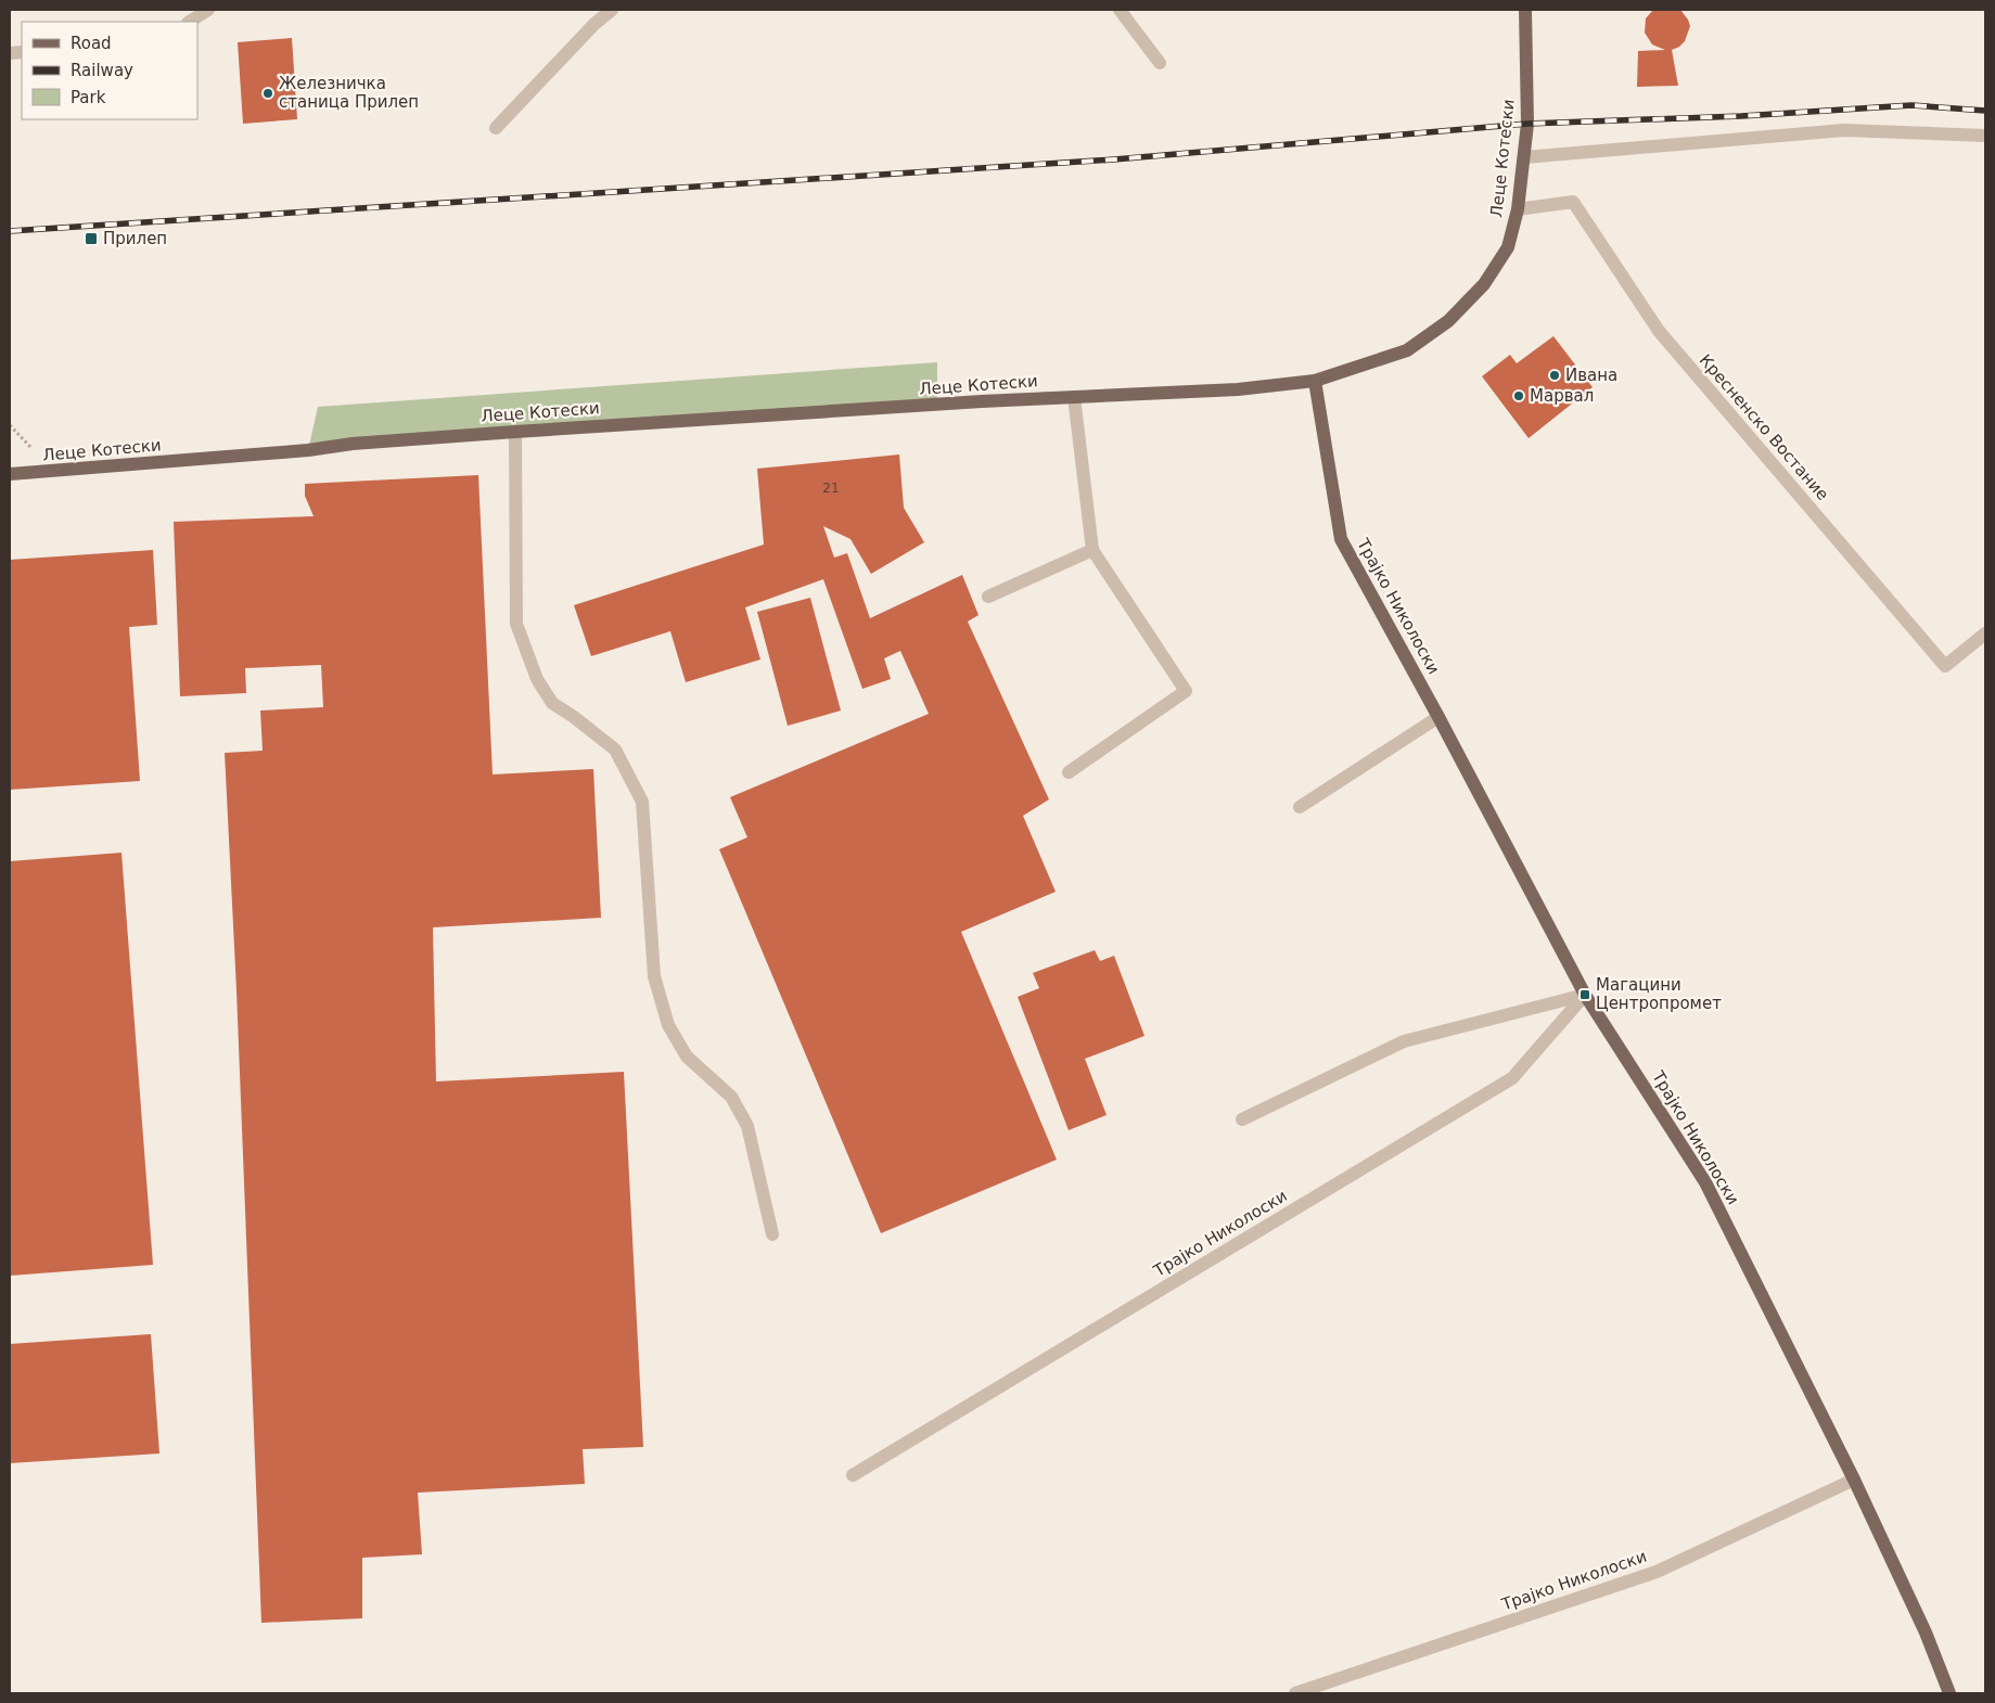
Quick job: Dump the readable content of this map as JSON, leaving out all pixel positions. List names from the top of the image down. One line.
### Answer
{"streets":{"main road":["Леце Котески","Трајко Николоски"],"street":["Кресненско Востание"]},"crossings":[["Леце Котески","Кресненско Востание"],["Леце Котески","Трајко Николоски"]],"places":{"other":["Железничка станица Прилеп","Ивана","Марвал"],"transit":["Прилеп","Магацини Центропромет"]},"house_numbers":["21"],"legend":["Road","Railway","Park"]}
